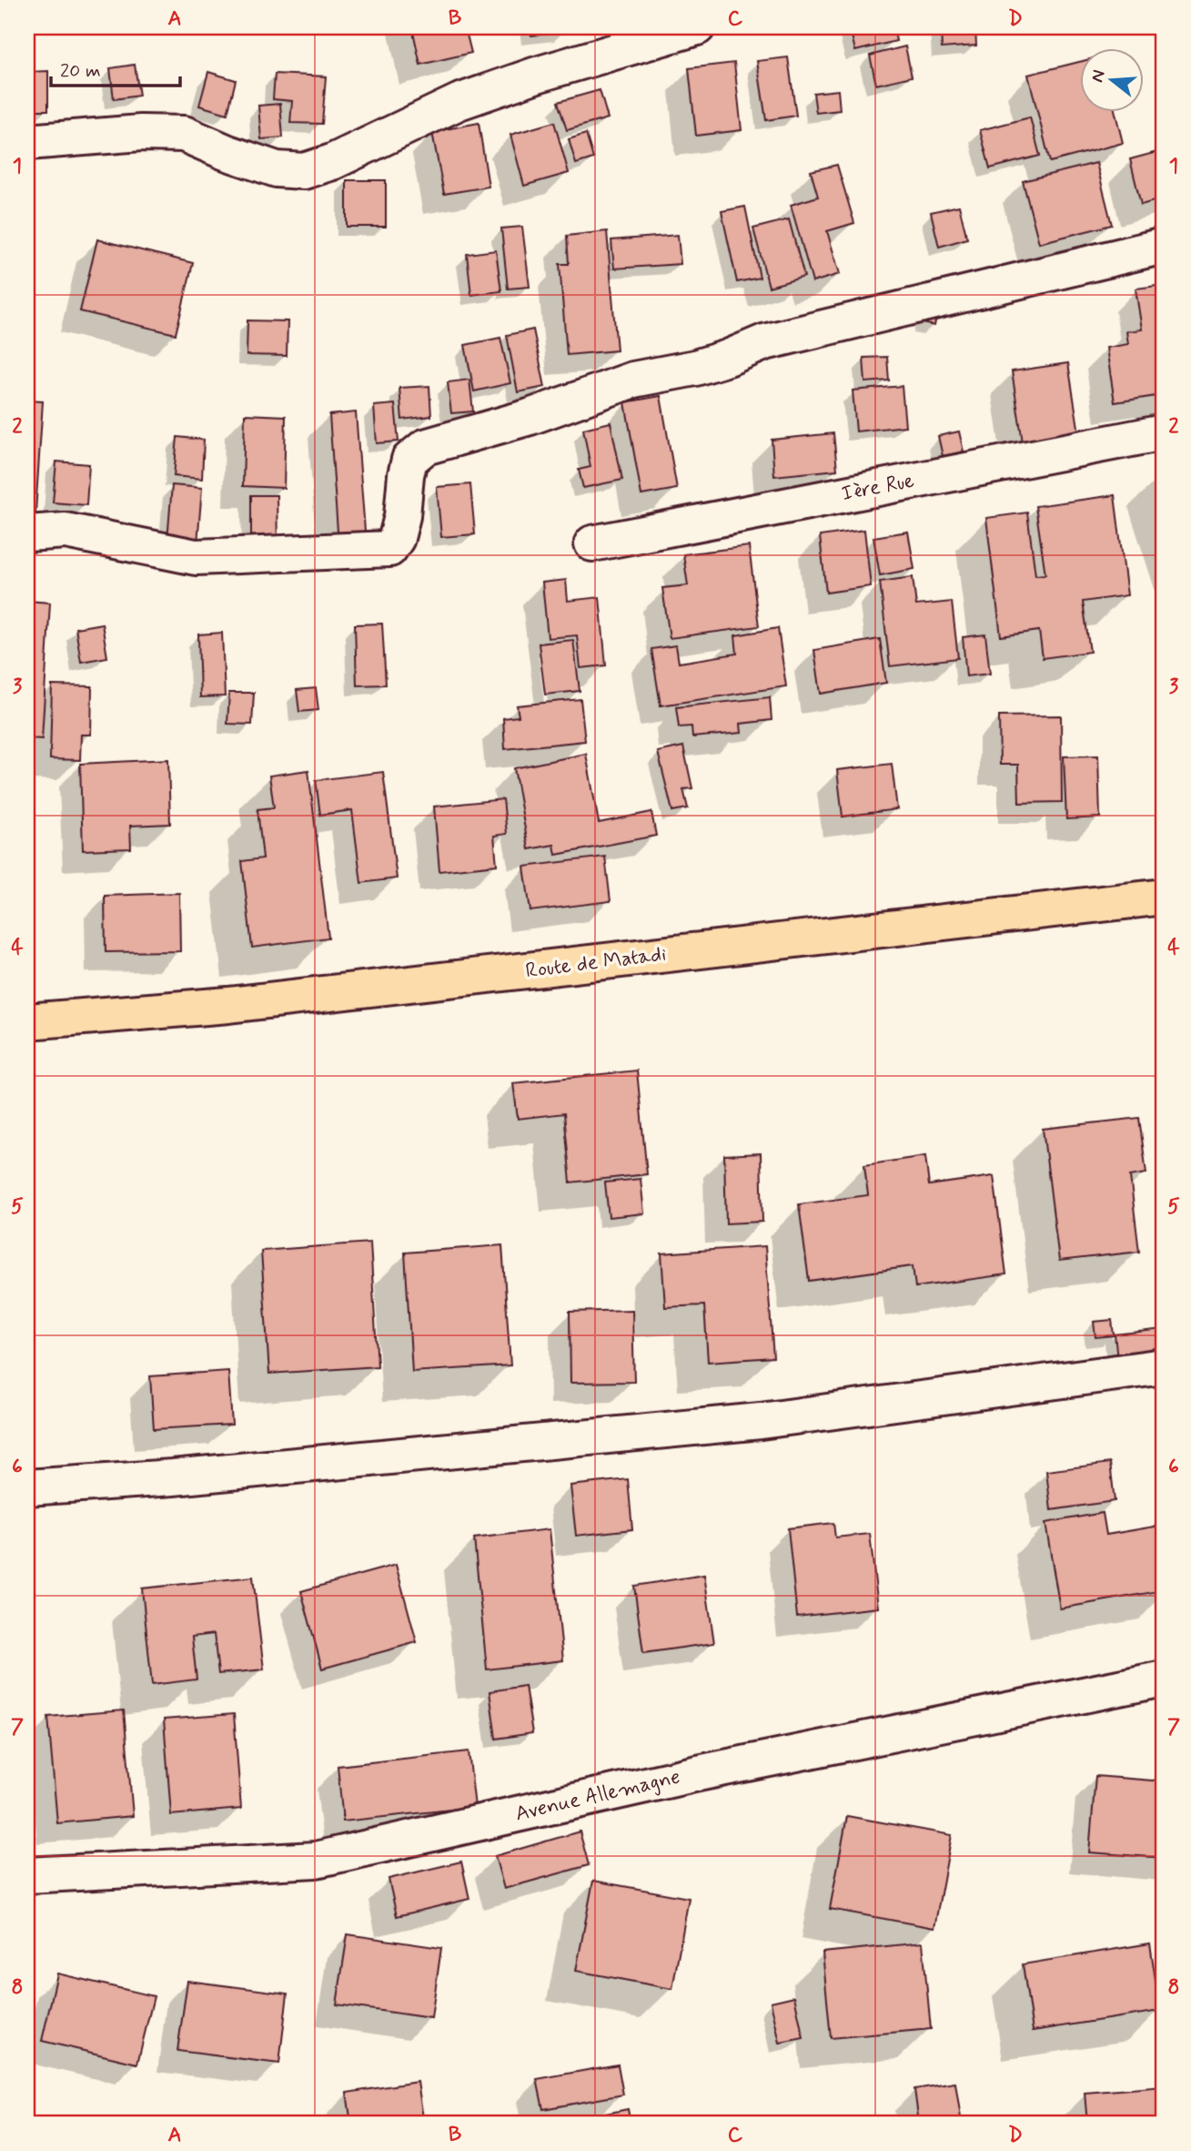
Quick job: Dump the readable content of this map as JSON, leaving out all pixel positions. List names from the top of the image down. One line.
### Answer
{"streets":{"highway":["Route de Matadi"],"street":["Ière Rue","Avenue Allemagne"]},"scale_bar":"20 m","north":"left","grid":{"columns":["A","B","C","D"],"rows":["1","2","3","4","5","6","7","8"]}}
